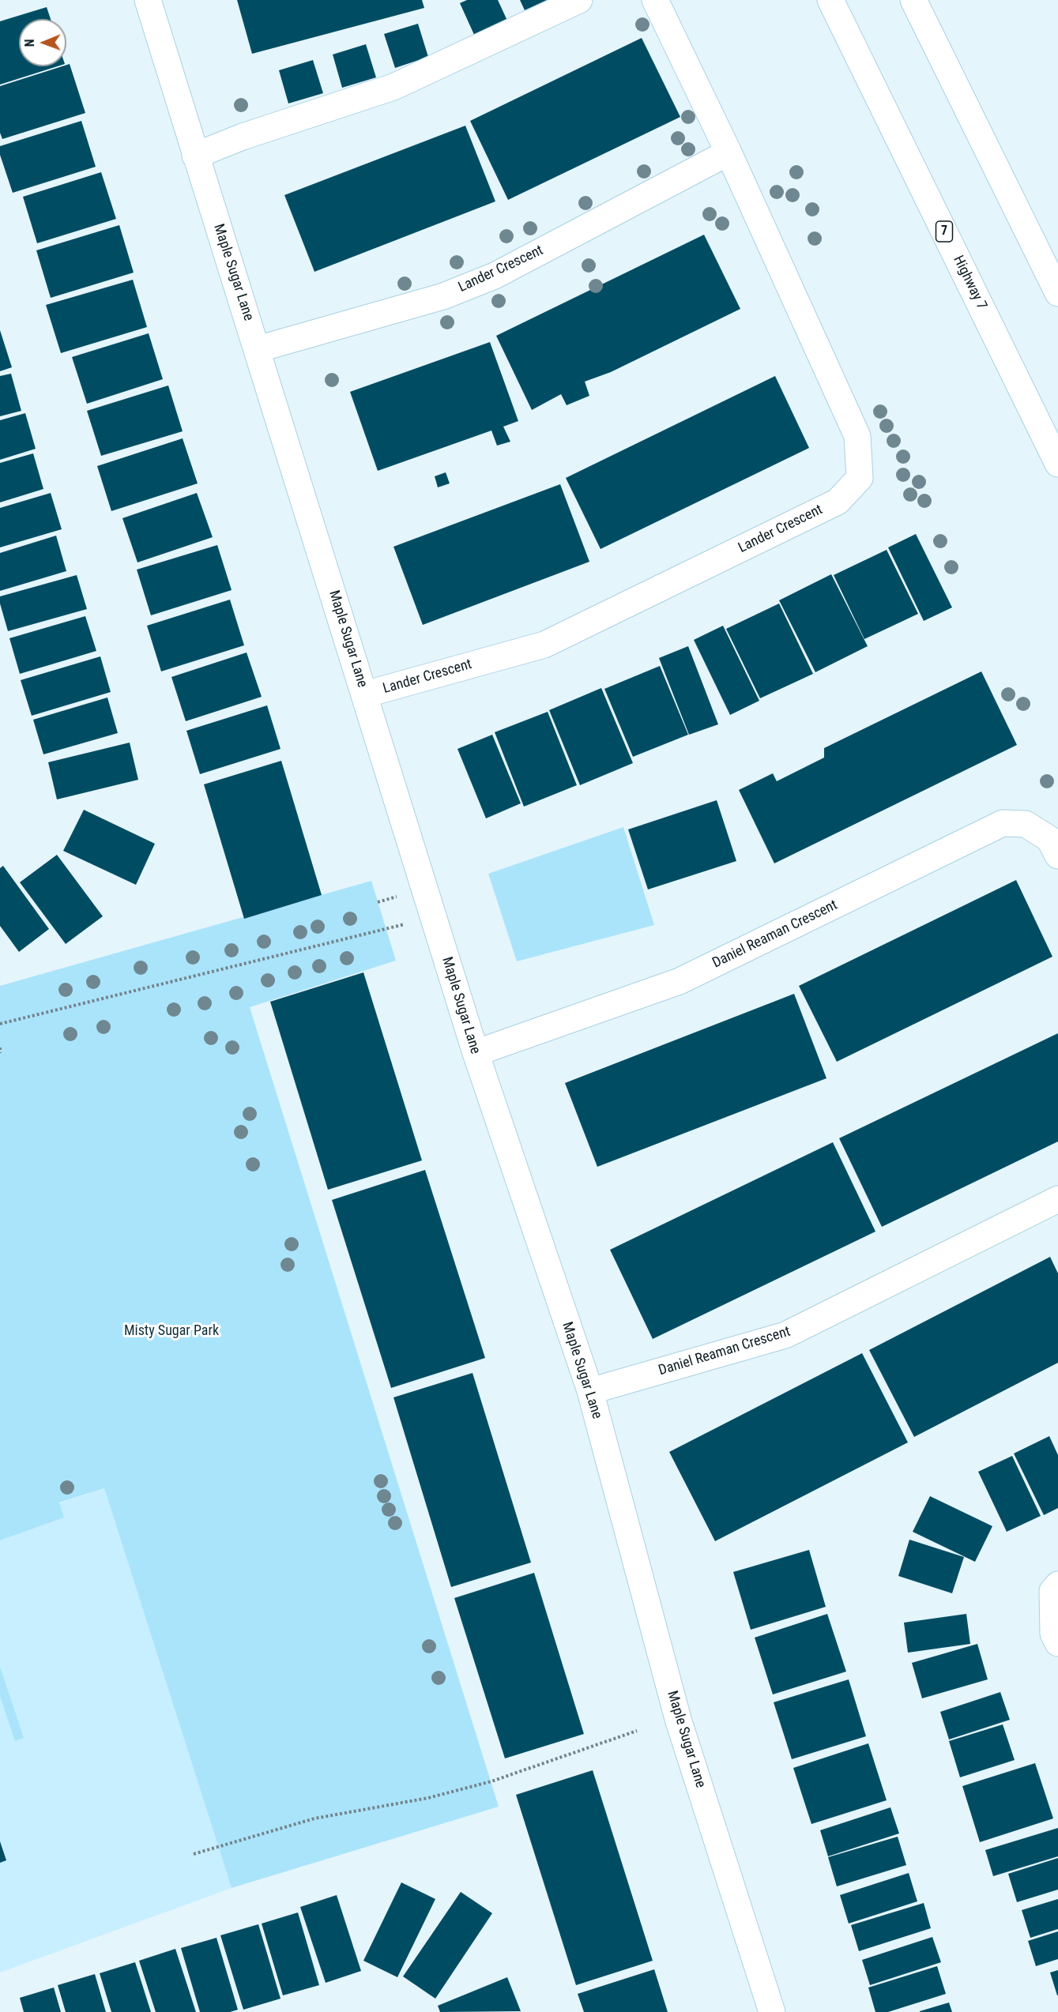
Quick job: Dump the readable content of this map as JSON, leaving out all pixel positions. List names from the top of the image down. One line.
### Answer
{"streets":{"street":["7","Lander Crescent","Maple Sugar Lane","Highway 7","Daniel Reaman Crescent"]},"crossings":[["Lander Crescent","Maple Sugar Lane"],["Maple Sugar Lane","Daniel Reaman Crescent"]],"parks":["Misty Sugar Park"],"north":"left"}
